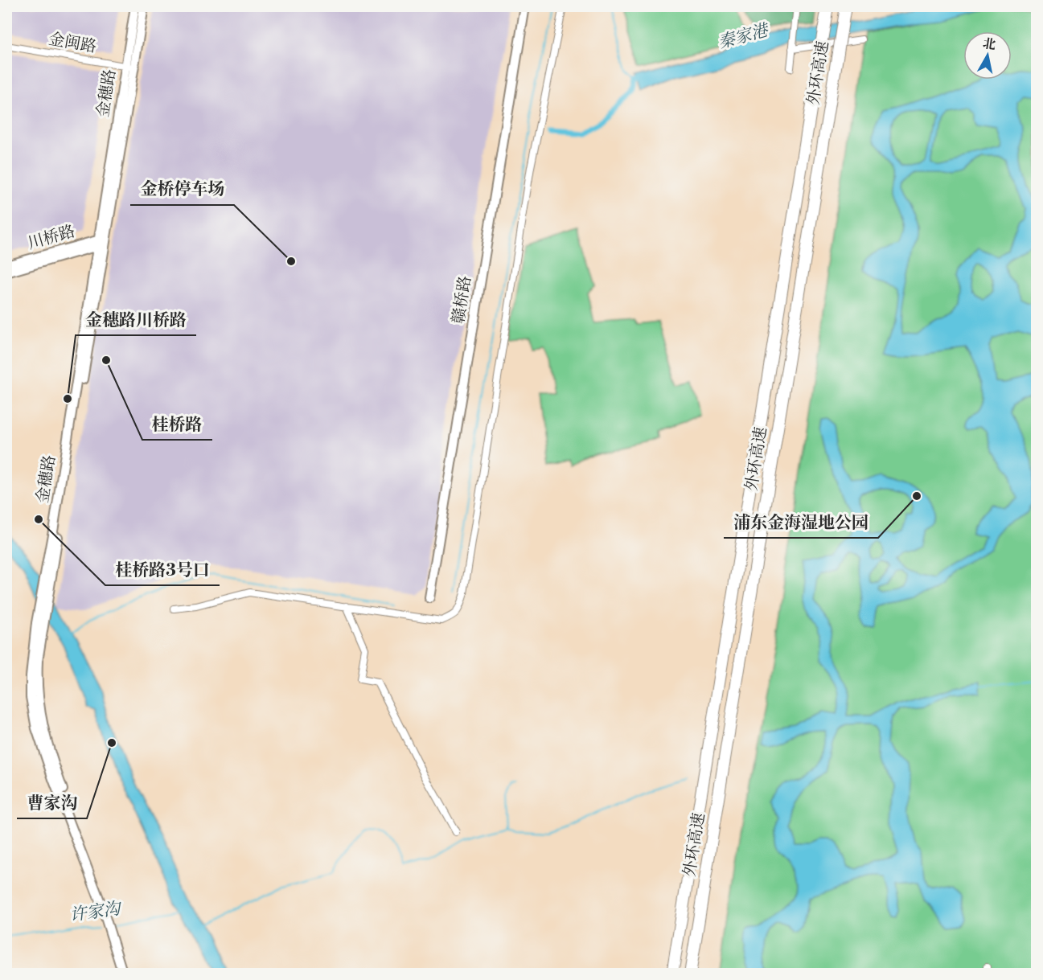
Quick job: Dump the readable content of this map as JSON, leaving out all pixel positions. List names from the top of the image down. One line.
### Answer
{"streets":{"highway":["外环高速"],"street":["金闽路","金穗路","川桥路","赣桥路"]},"crossings":[["金闽路","金穗路"],["金穗路","川桥路"]],"water":["秦家港","许家沟"],"places":["金桥停车场","桂桥路","金穗路川桥路","浦东金海湿地公园","桂桥路3号口","曹家沟"],"north":"top"}
